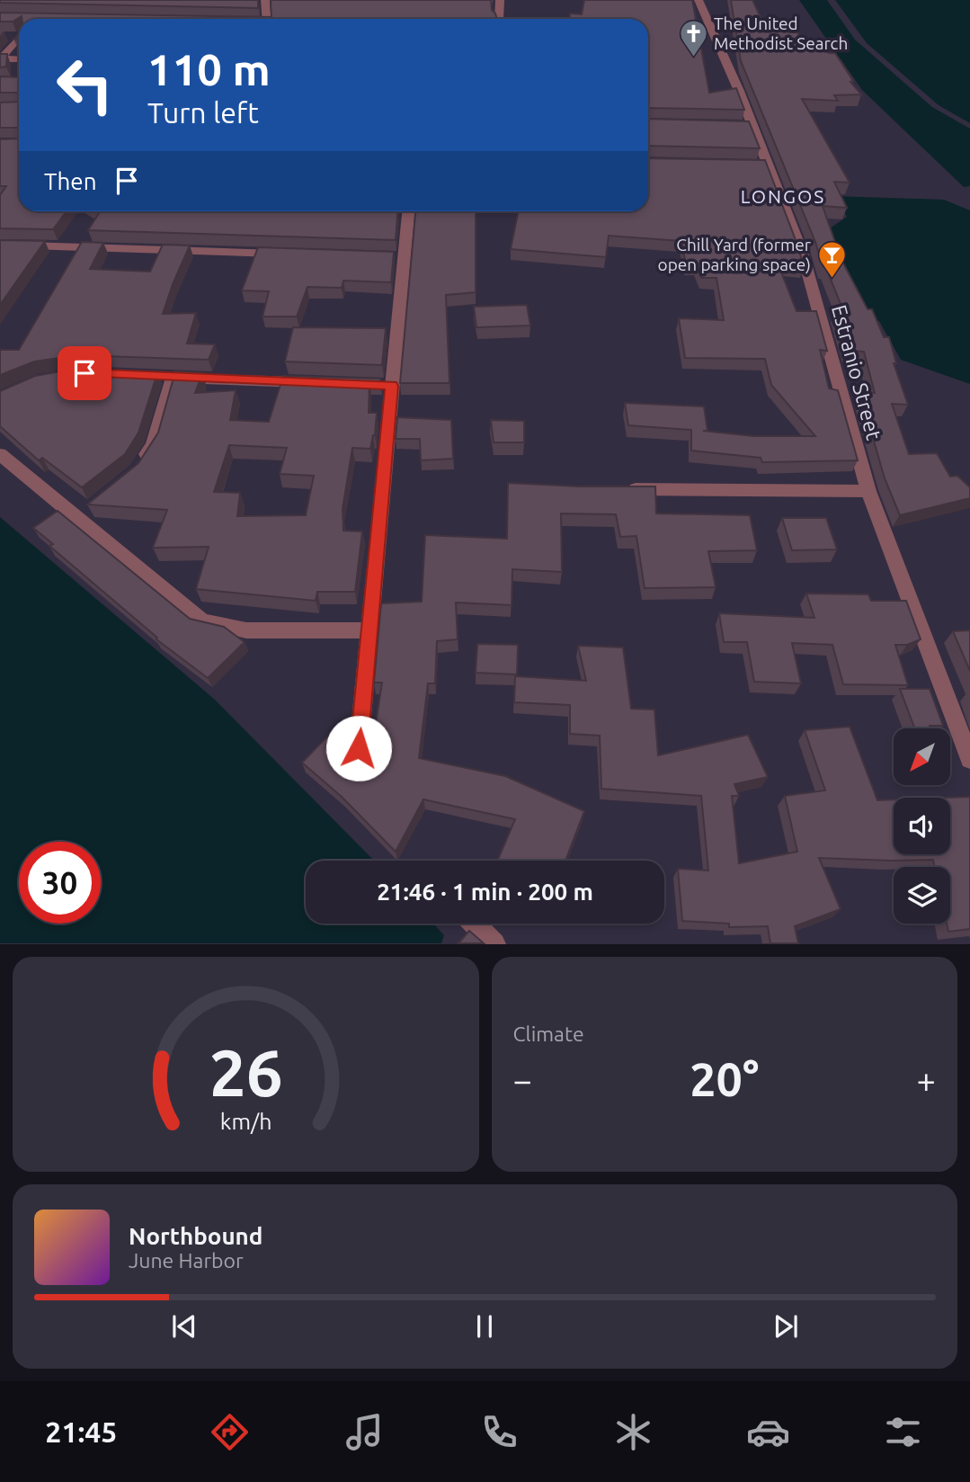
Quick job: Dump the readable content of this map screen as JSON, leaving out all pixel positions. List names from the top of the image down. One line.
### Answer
{"streets":{"street":["Estranio Street"]},"districts":["LONGOS"],"places":{"church":["The United Methodist Search"],"bar":["Chill Yard (former open parking space)"]},"north":"bottom left","page":{"turn":["110 m","Turn left"],"then":"Then","limit":"30","trip":"21:46 · 1 min · 200 m","tile":"Climate","heat":["−","20°","+"],"song":["Northbound","June Harbor"],"tabs":"21:45","gauge":["26","km/h"]}}
